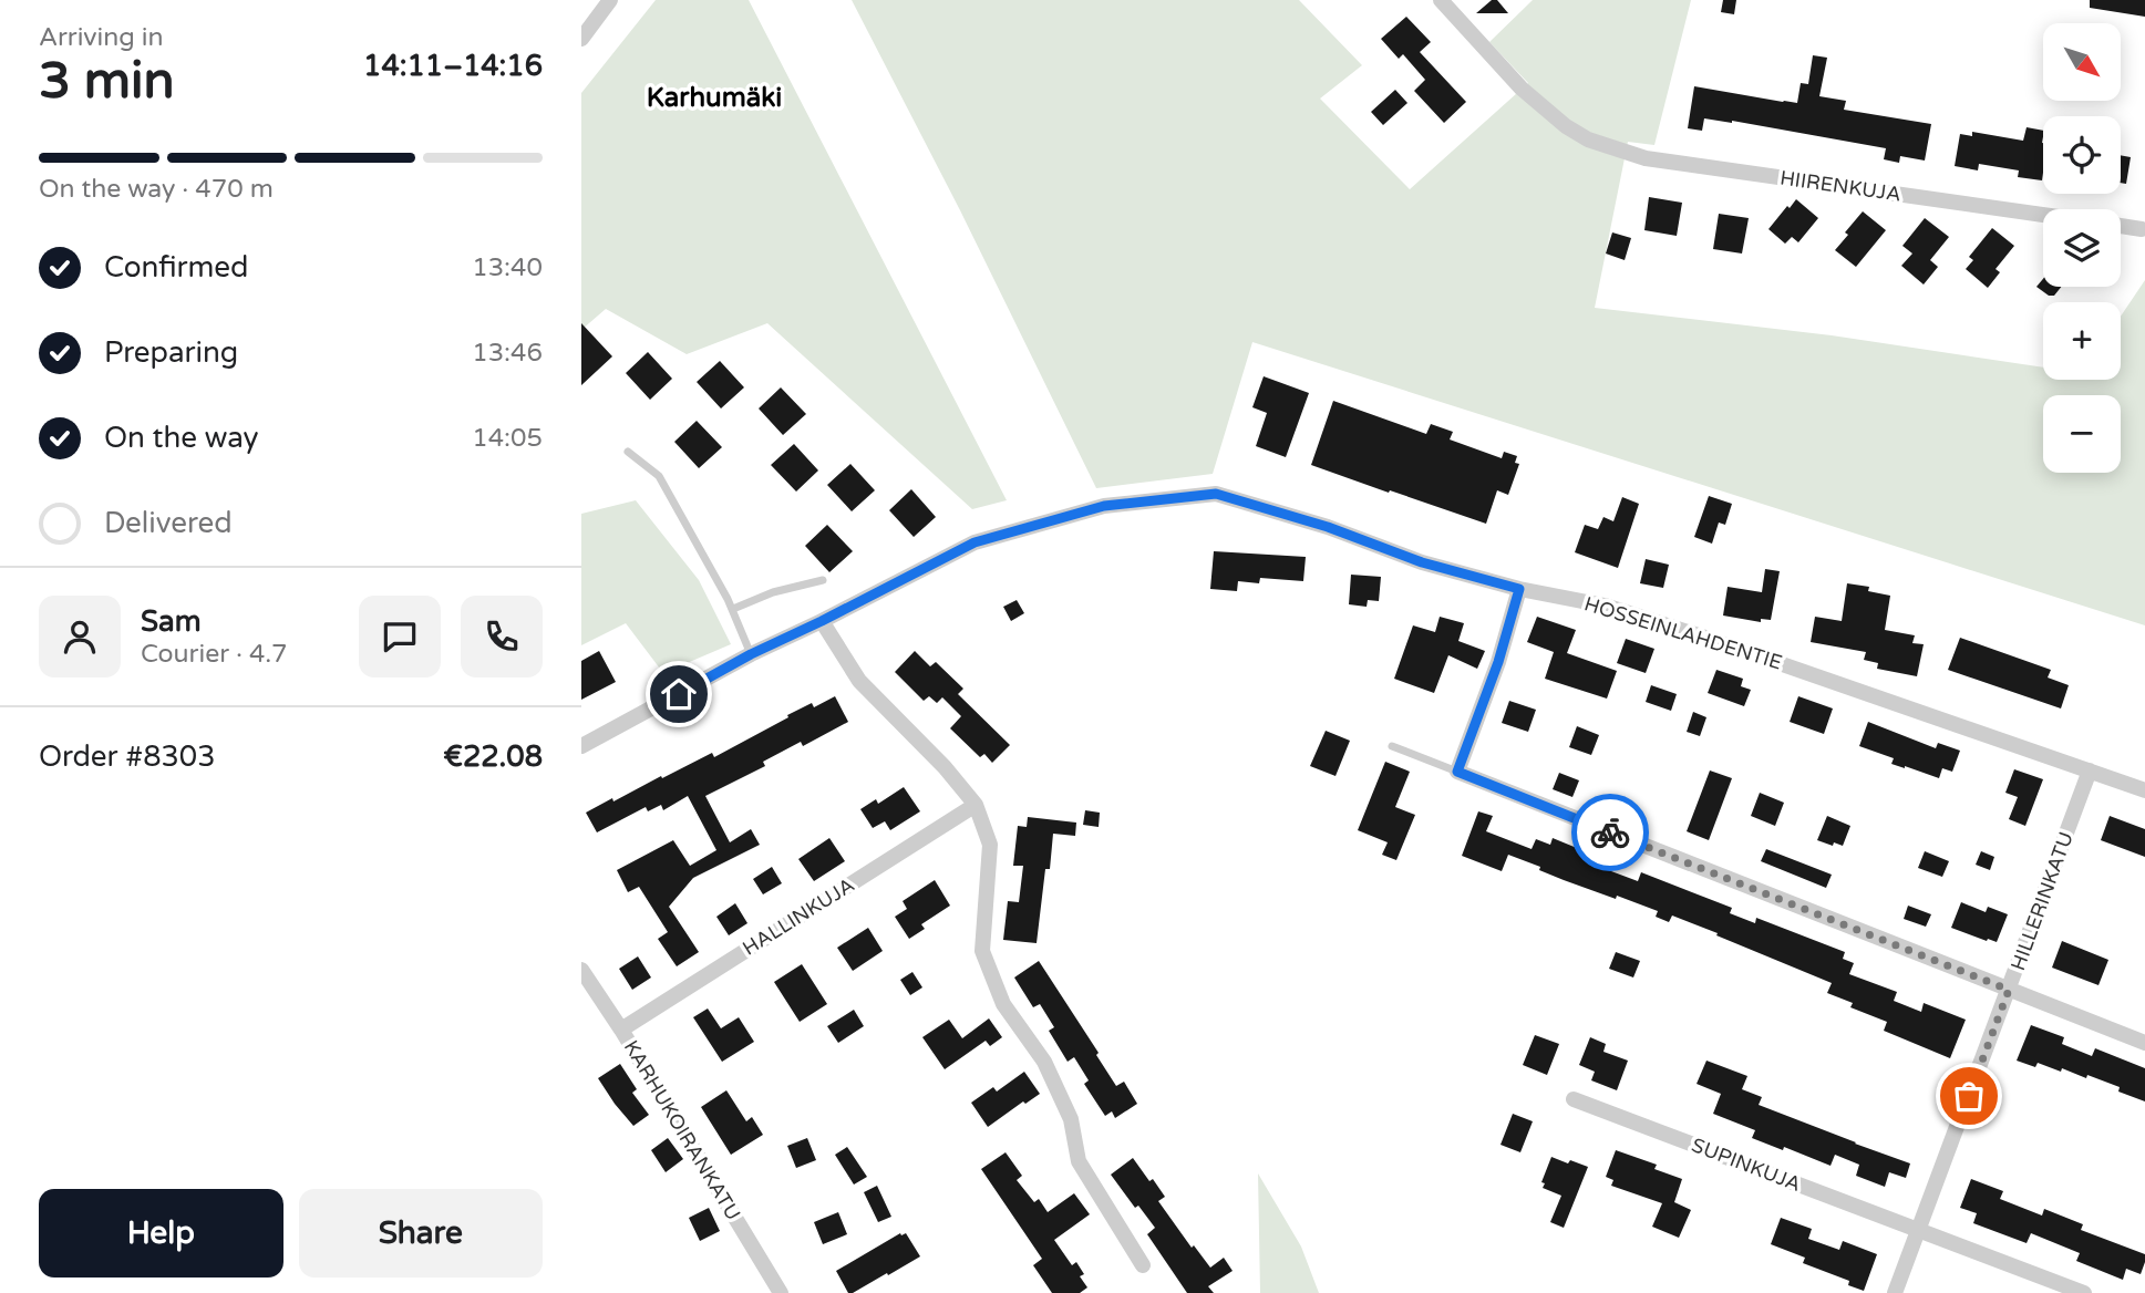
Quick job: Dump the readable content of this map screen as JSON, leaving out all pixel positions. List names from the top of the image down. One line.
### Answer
{"streets":{"street":["HIIRENKUJA","HOSSEINLAHDENTIE","HILLERINKATU","HALLINKUJA","KARHUKOIRANKATU","SUPINKUJA"]},"crossings":[["HOSSEINLAHDENTIE","HILLERINKATU"],["HILLERINKATU","SUPINKUJA"],["HALLINKUJA","KARHUKOIRANKATU"]],"districts":["Karhumäki"],"north":"bottom right","page":{"heading":["3 min","Arriving in","14:11–14:16"],"panel":["Sam","Courier · 4.7","Order #8303","€22.08"],"map_buttons":["+","−"],"bar":"On the way · 470 m","list":[["Confirmed","13:40"],["Preparing","13:46"],["On the way","14:05"],"Delivered"],"buttons":["Help","Share"]}}
